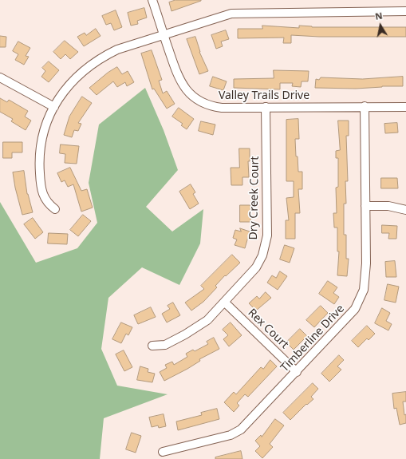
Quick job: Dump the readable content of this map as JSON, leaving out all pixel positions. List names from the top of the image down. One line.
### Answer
{"streets":{"street":["Valley Trails Drive","Dry Creek Court","Rex Court","Timberline Drive"]},"crossings":[["Valley Trails Drive","Dry Creek Court"],["Valley Trails Drive","Timberline Drive"],["Dry Creek Court","Rex Court"],["Rex Court","Timberline Drive"]],"north":"top"}
